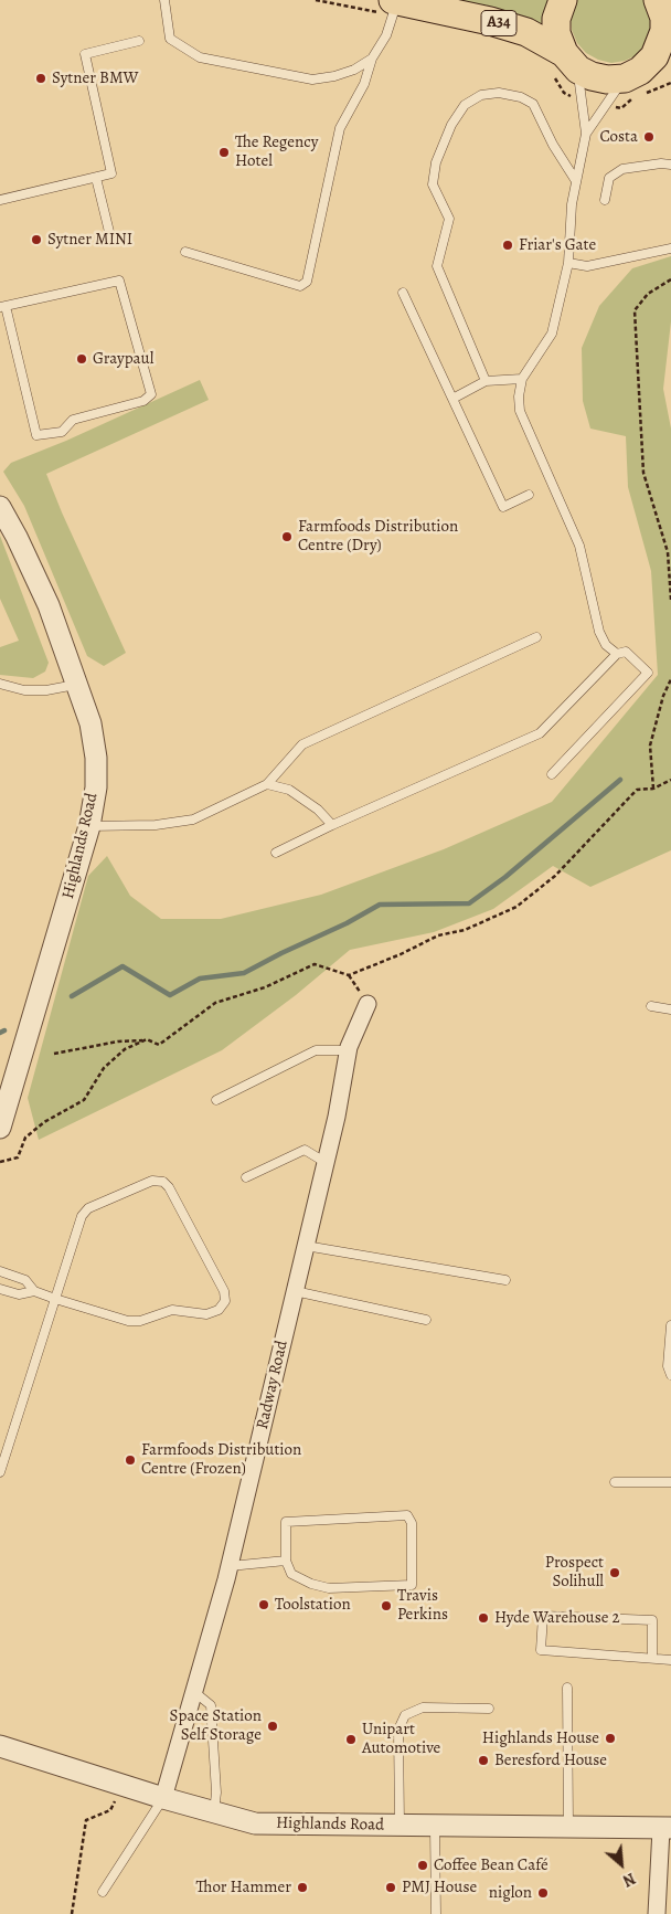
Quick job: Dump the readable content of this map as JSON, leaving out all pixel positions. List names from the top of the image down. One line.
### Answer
{"streets":{"highway":["A34"],"street":["Highlands Road","Radway Road"]},"crossings":[["Highlands Road","Radway Road"]],"places":["Sytner BMW","Costa","The Regency Hotel","Sytner MINI","Friar's Gate","Graypaul","Farmfoods Distribution Centre (Dry)","Farmfoods Distribution Centre (Frozen)","Prospect Solihull","Toolstation","Travis Perkins","Hyde Warehouse 2","Space Station Self Storage","Highlands House","Unipart Automotive","Beresford House","Coffee Bean Café","Thor Hammer","PMJ House","niglon"],"north":"bottom right"}
